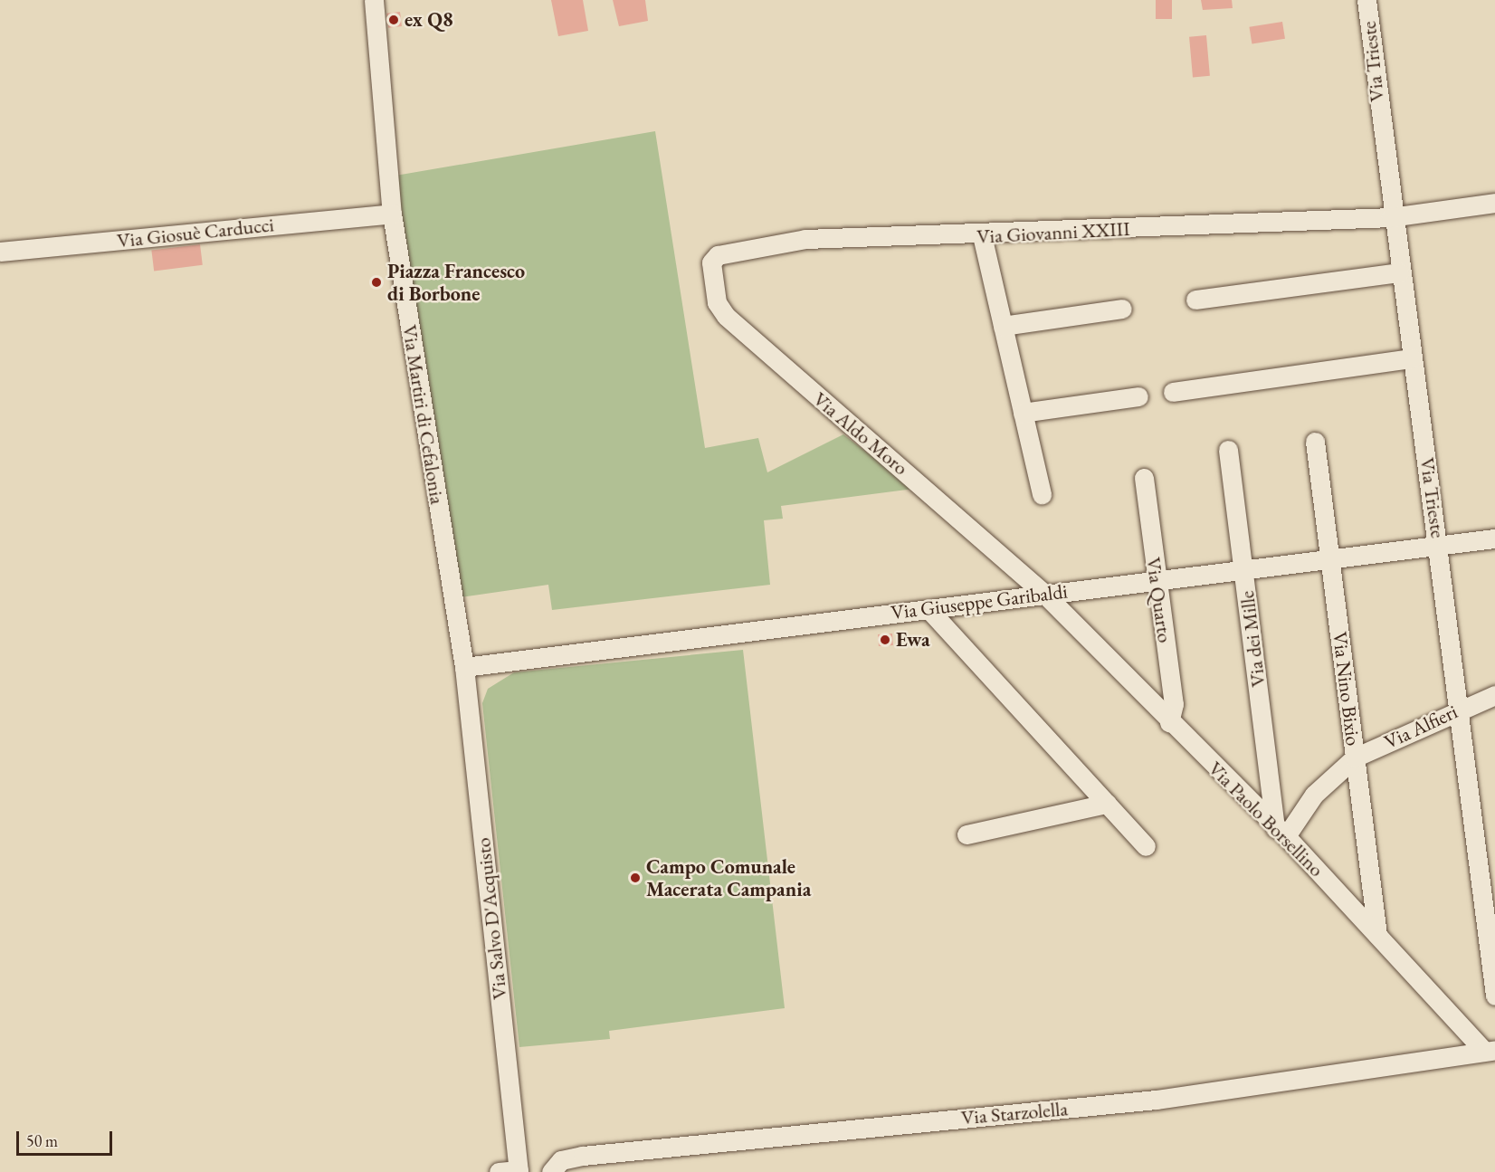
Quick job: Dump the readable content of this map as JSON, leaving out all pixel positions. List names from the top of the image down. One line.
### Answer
{"streets":{"street":["Via Trieste","Via Giosuè Carducci","Via Giovanni XXIII","Via Martiri di Cefalonia","Via Aldo Moro","Via Quarto","Via Giuseppe Garibaldi","Via dei Mille","Via Nino Bixio","Via Alfieri","Via Paolo Borsellino","Via Salvo D'Acquisto","Via Starzolella"]},"crossings":[["Via Trieste","Via Giovanni XXIII"],["Via Trieste","Via Giuseppe Garibaldi"],["Via Trieste","Via Alfieri"],["Via Giosuè Carducci","Via Martiri di Cefalonia"],["Via Giovanni XXIII","Via Aldo Moro"],["Via Martiri di Cefalonia","Via Giuseppe Garibaldi"],["Via Martiri di Cefalonia","Via Salvo D'Acquisto"],["Via Aldo Moro","Via Giuseppe Garibaldi"],["Via Aldo Moro","Via Paolo Borsellino"],["Via Quarto","Via Giuseppe Garibaldi"],["Via Quarto","Via Paolo Borsellino"],["Via Giuseppe Garibaldi","Via dei Mille"],["Via Giuseppe Garibaldi","Via Nino Bixio"],["Via Giuseppe Garibaldi","Via Paolo Borsellino"],["Via Giuseppe Garibaldi","Via Salvo D'Acquisto"],["Via dei Mille","Via Alfieri"],["Via dei Mille","Via Paolo Borsellino"],["Via Nino Bixio","Via Alfieri"],["Via Nino Bixio","Via Paolo Borsellino"],["Via Alfieri","Via Paolo Borsellino"],["Via Paolo Borsellino","Via Starzolella"]],"places":["ex Q8","Piazza Francesco di Borbone","Ewa","Campo Comunale Macerata Campania"],"scale_bar":"50 m"}
